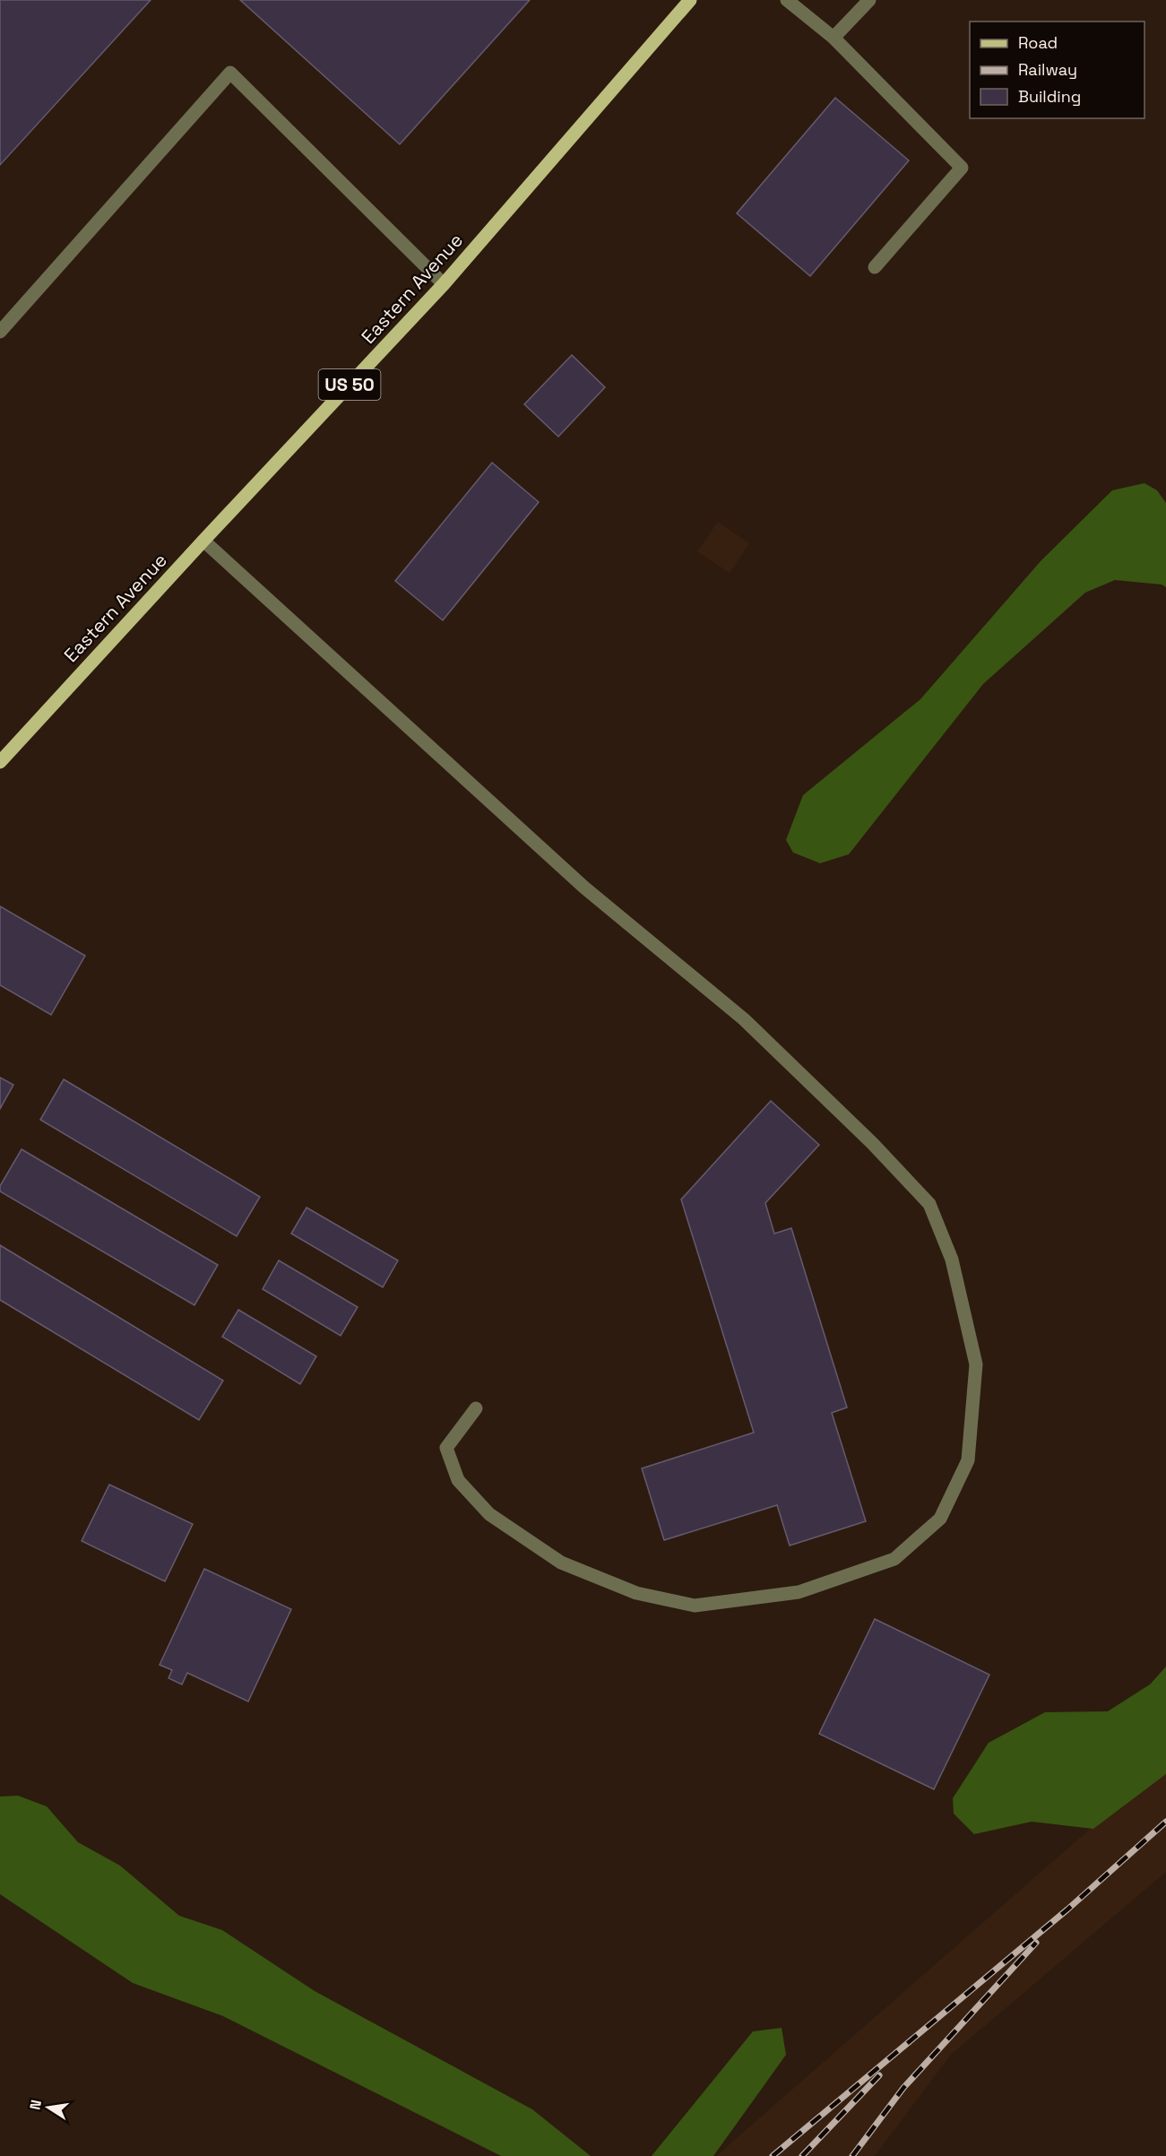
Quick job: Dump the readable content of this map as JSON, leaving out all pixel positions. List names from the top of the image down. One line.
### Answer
{"streets":{"main road":["Eastern Avenue","US 50"]},"legend":["Road","Railway","Building"],"north":"left"}
